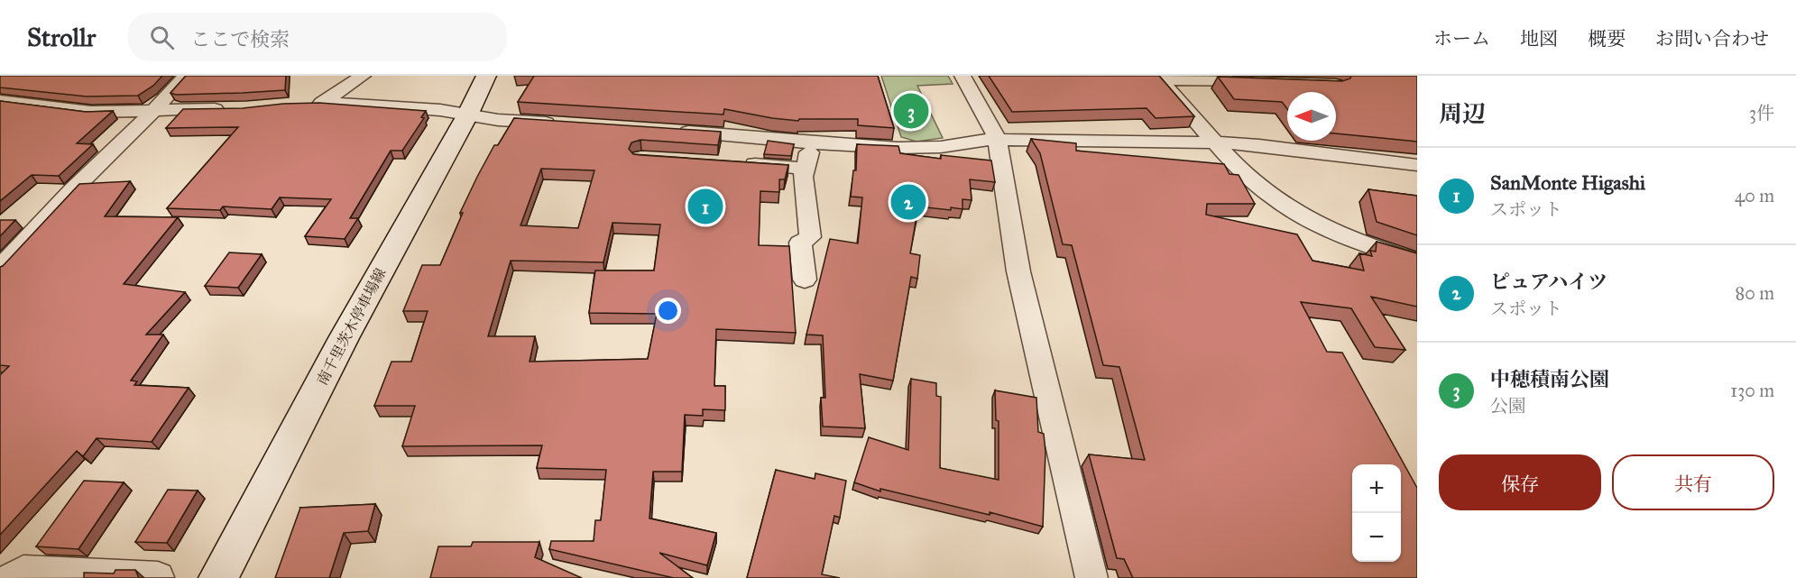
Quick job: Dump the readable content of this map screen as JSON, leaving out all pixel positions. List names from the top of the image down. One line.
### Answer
{"streets":{"main road":["南千里茨木停車場線"]},"north":"left","page":{"header":"Strollr","search":"ここで検索","nav":["ホーム","地図","概要","お問い合わせ"],"heading":["周辺","3件"],"pins":["3","2","1"],"list":[{"mark":"1","name":"SanMonte Higashi","note":"スポット","value":"40 m"},{"mark":"2","name":"ピュアハイツ","note":"スポット","value":"80 m"},{"mark":"3","name":"中穂積南公園","note":"公園","value":"130 m"}],"buttons":["保存","共有"],"map_buttons":["+","−"]}}
